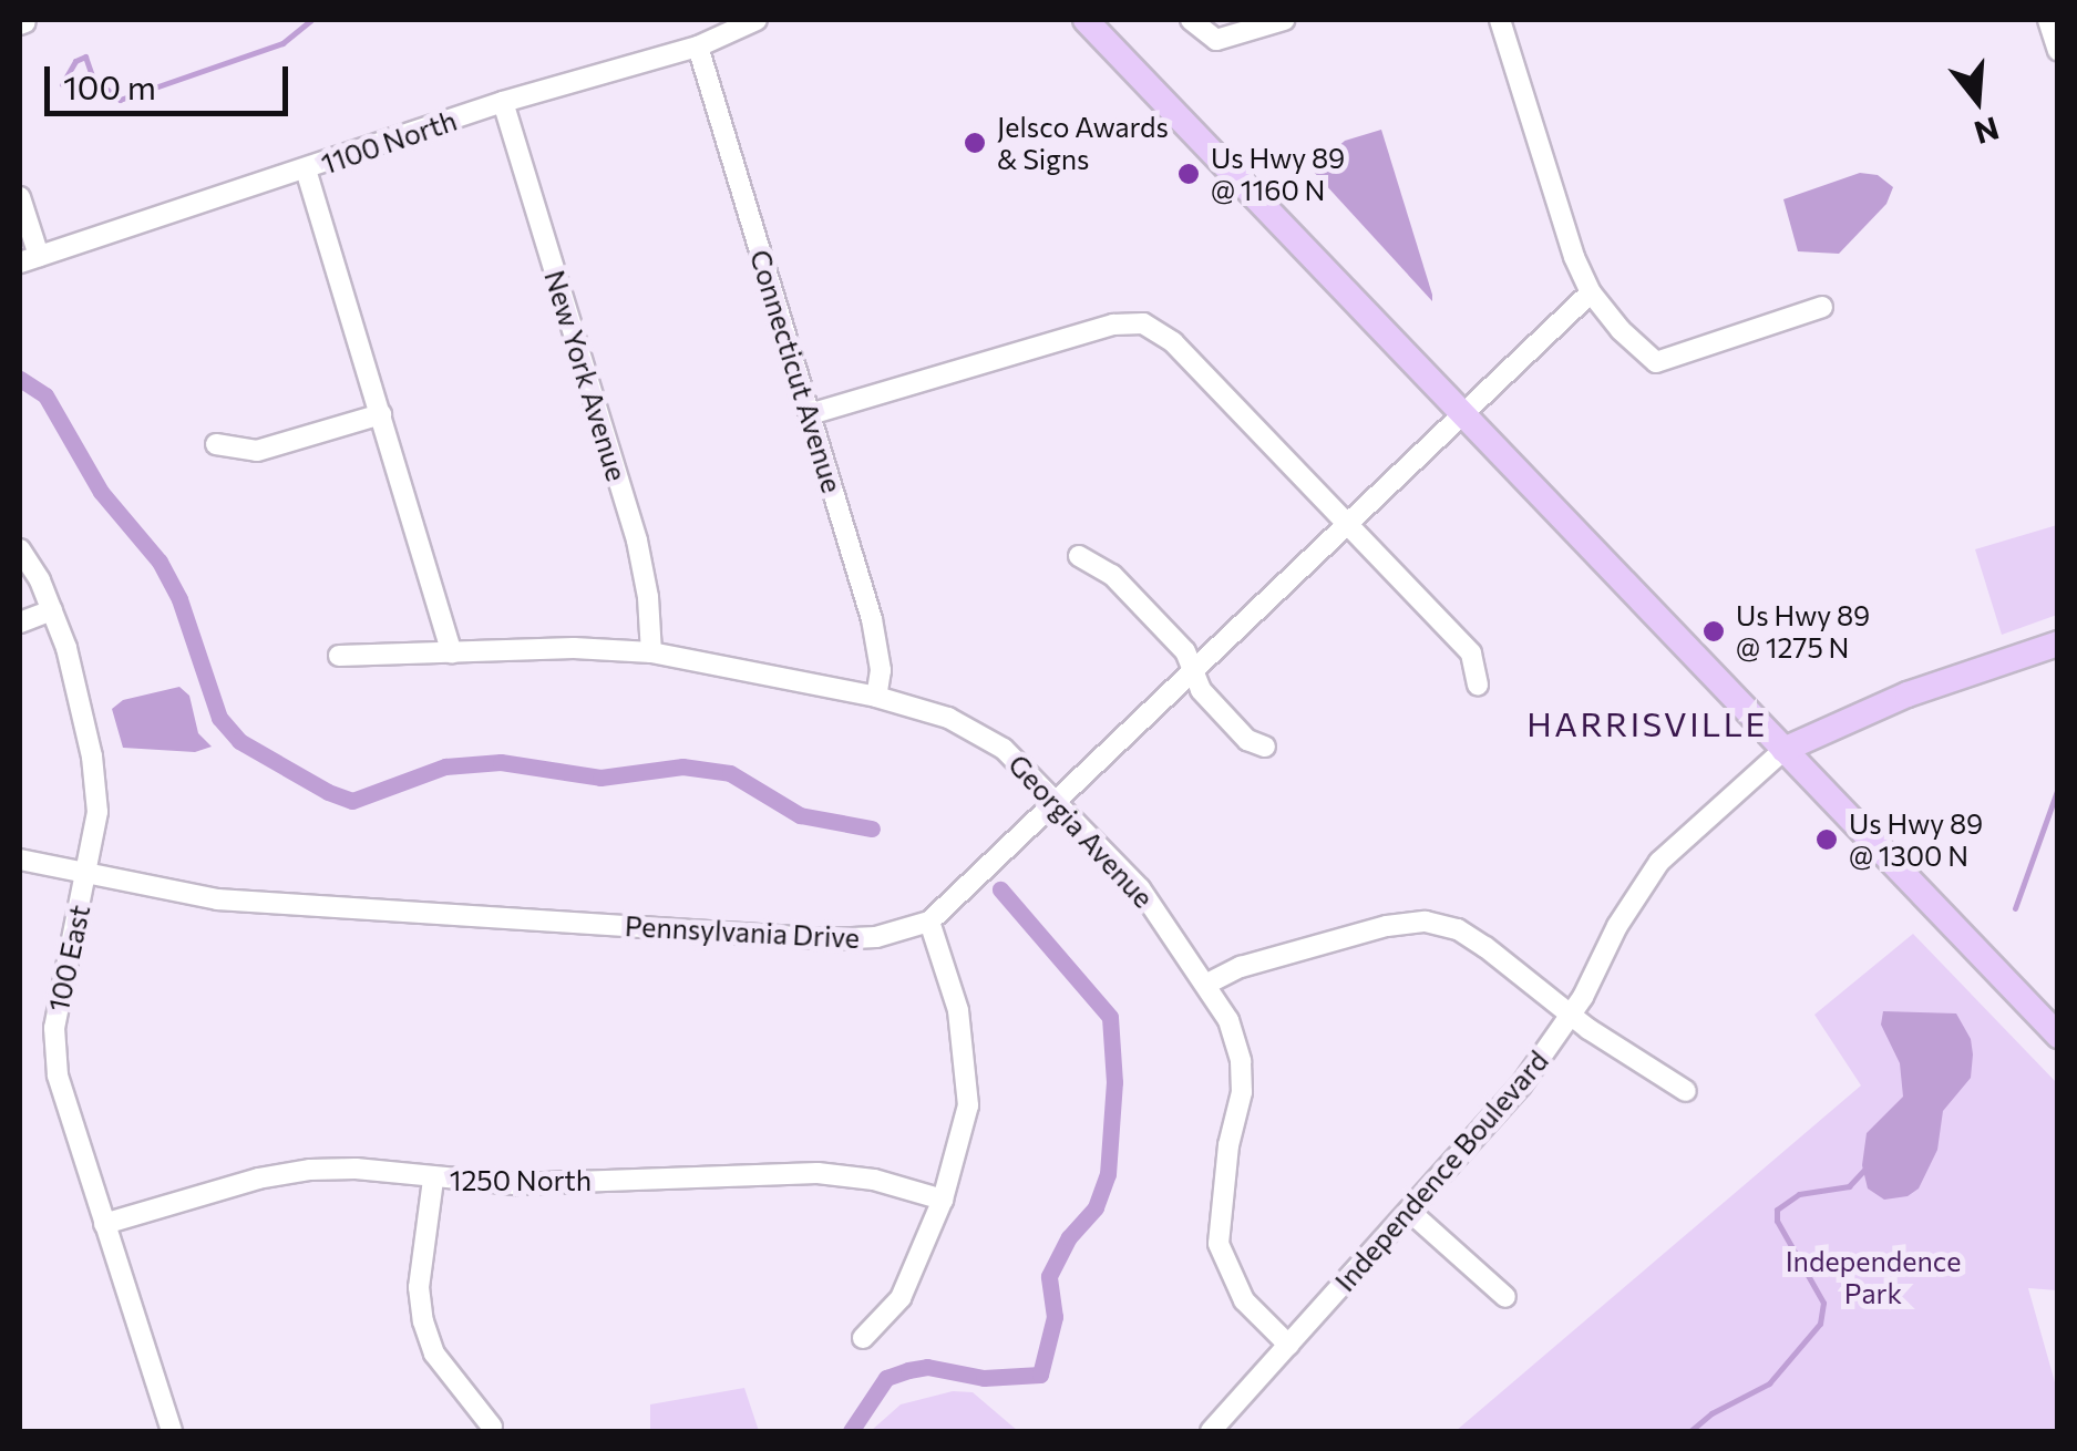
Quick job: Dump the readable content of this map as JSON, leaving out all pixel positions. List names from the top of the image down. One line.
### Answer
{"streets":{"street":["1100 North","Connecticut Avenue","New York Avenue","Georgia Avenue","Pennsylvania Drive","100 East","Independence Boulevard","1250 North"]},"crossings":[["1100 North","Connecticut Avenue"],["1100 North","New York Avenue"],["Connecticut Avenue","Georgia Avenue"],["New York Avenue","Georgia Avenue"],["Georgia Avenue","Pennsylvania Drive"],["Georgia Avenue","Independence Boulevard"],["Pennsylvania Drive","100 East"],["100 East","1250 North"]],"districts":["HARRISVILLE"],"parks":["Independence Park"],"places":["Jelsco Awards & Signs","Us Hwy 89 @ 1160 N","Us Hwy 89 @ 1275 N","Us Hwy 89 @ 1300 N"],"scale_bar":"100 m","north":"bottom"}
